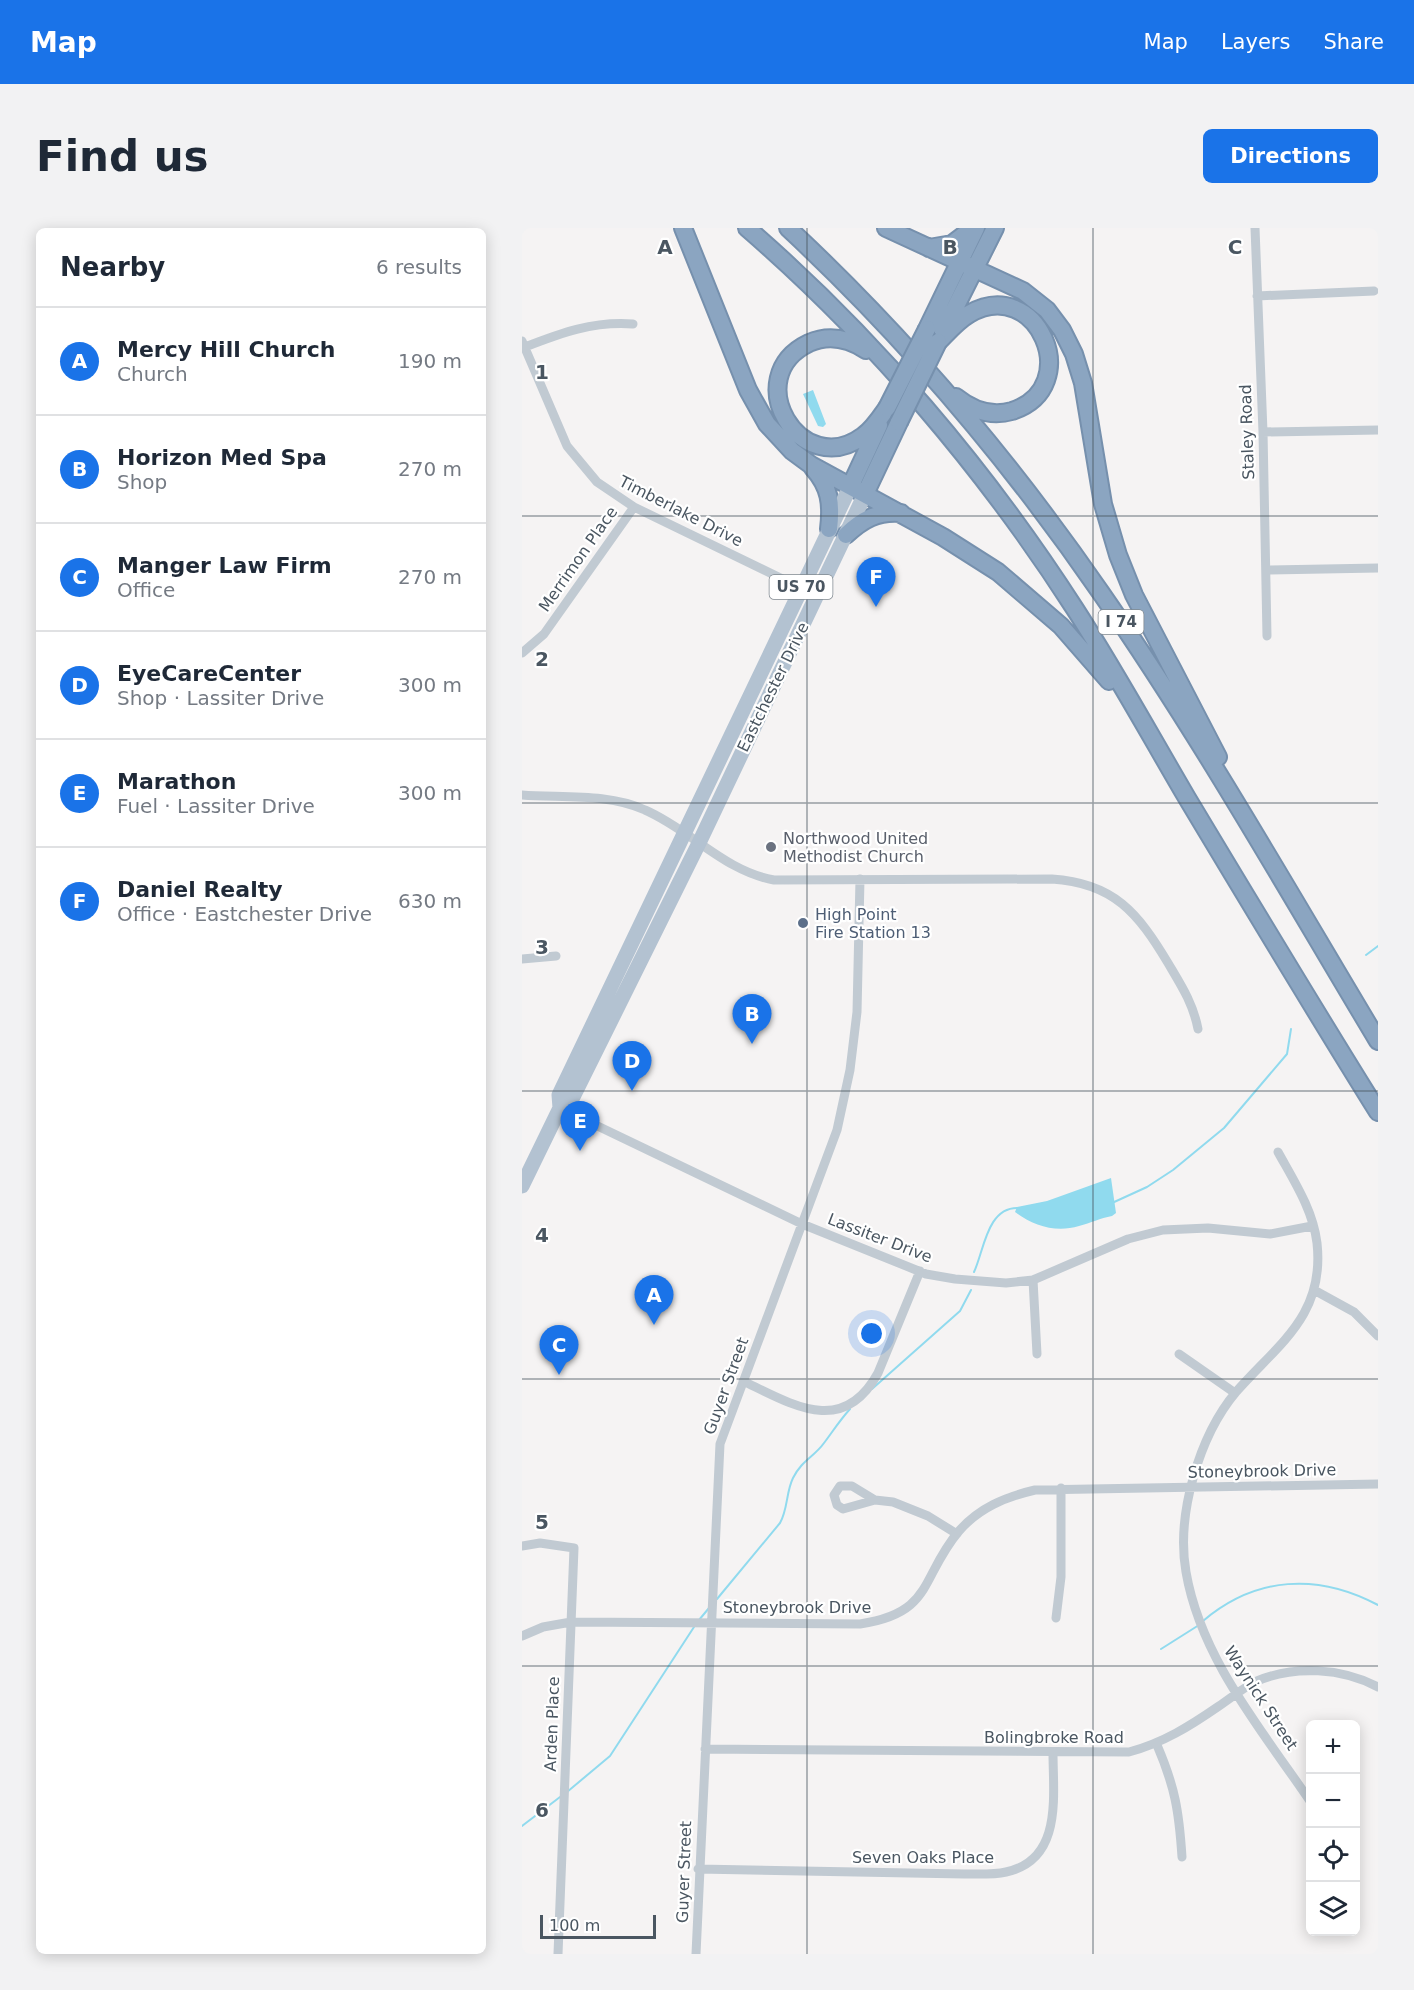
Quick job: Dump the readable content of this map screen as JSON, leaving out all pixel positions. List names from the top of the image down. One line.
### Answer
{"streets":{"highway":["US 70","I 74","Eastchester Drive"],"street":["Staley Road","Timberlake Drive","Merrimon Place","Lassiter Drive","Guyer Street","Stoneybrook Drive","Waynick Street","Arden Place","Bolingbroke Road","Seven Oaks Place"]},"crossings":[["Timberlake Drive","Merrimon Place"],["Timberlake Drive","Eastchester Drive"],["Eastchester Drive","Lassiter Drive"],["Lassiter Drive","Guyer Street"],["Lassiter Drive","Waynick Street"],["Guyer Street","Stoneybrook Drive"],["Guyer Street","Bolingbroke Road"],["Guyer Street","Seven Oaks Place"],["Stoneybrook Drive","Waynick Street"],["Stoneybrook Drive","Arden Place"],["Waynick Street","Bolingbroke Road"],["Bolingbroke Road","Seven Oaks Place"]],"places":["Northwood United Methodist Church","High Point Fire Station 13"],"scale_bar":"100 m","page":{"header":"Map","nav":["Map","Layers","Share"],"buttons":"Directions","title":"Find us","heading":["Nearby","6 results"],"list":[{"mark":"A","name":"Mercy Hill Church","note":"Church","value":"190 m"},{"mark":"B","name":"Horizon Med Spa","note":"Shop","value":"270 m"},{"mark":"C","name":"Manger Law Firm","note":"Office","value":"270 m"},{"mark":"D","name":"EyeCareCenter","note":"Shop · Lassiter Drive","value":"300 m"},{"mark":"E","name":"Marathon","note":"Fuel · Lassiter Drive","value":"300 m"},{"mark":"F","name":"Daniel Realty","note":"Office · Eastchester Drive","value":"630 m"}],"pins":["F","B","D","E","A","C"],"map_buttons":["+","−"],"scale":"100 m"},"grid":{"columns":["A","B","C"],"rows":["1","2","3","4","5","6"]}}
